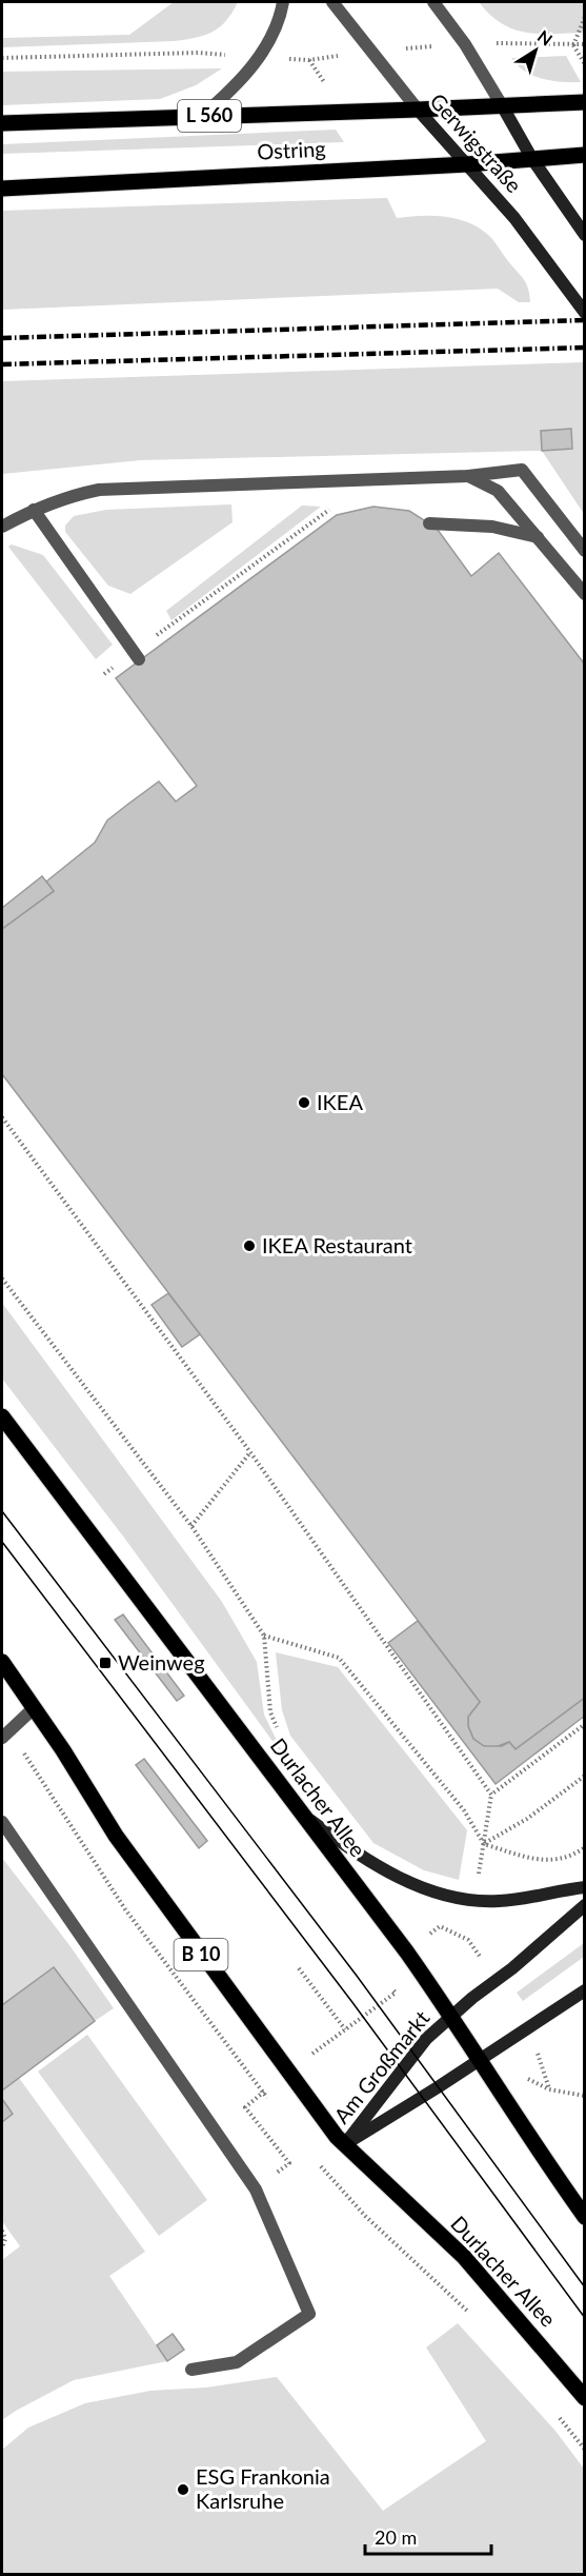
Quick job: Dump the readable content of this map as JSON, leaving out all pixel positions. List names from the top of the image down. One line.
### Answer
{"streets":{"main road":["L 560","Gerwigstraße","Ostring","Durlacher Allee","B 10","Am Großmarkt"]},"crossings":[["Gerwigstraße","Ostring"],["Durlacher Allee","Am Großmarkt"]],"places":{"other":["IKEA","IKEA Restaurant","ESG Frankonia Karlsruhe"],"transit":["Weinweg"]},"scale_bar":"20 m","north":"top right"}
